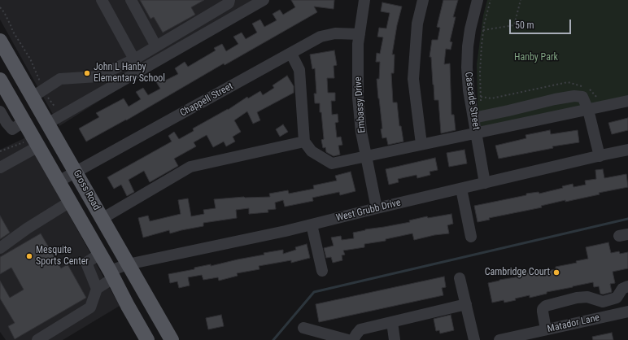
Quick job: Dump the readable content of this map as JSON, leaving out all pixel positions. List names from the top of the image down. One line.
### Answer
{"streets":{"main road":["Gross Road"],"street":["Chappell Street","Cascade Street","Embassy Drive","West Grubb Drive","Matador Lane"]},"crossings":[["Chappell Street","Embassy Drive"],["Chappell Street","Gross Road"],["Cascade Street","West Grubb Drive"],["Embassy Drive","West Grubb Drive"],["Gross Road","West Grubb Drive"]],"parks":["Hanby Park"],"places":["John L Hanby Elementary School","Mesquite Sports Center","Cambridge Court"],"scale_bar":"50 m"}
